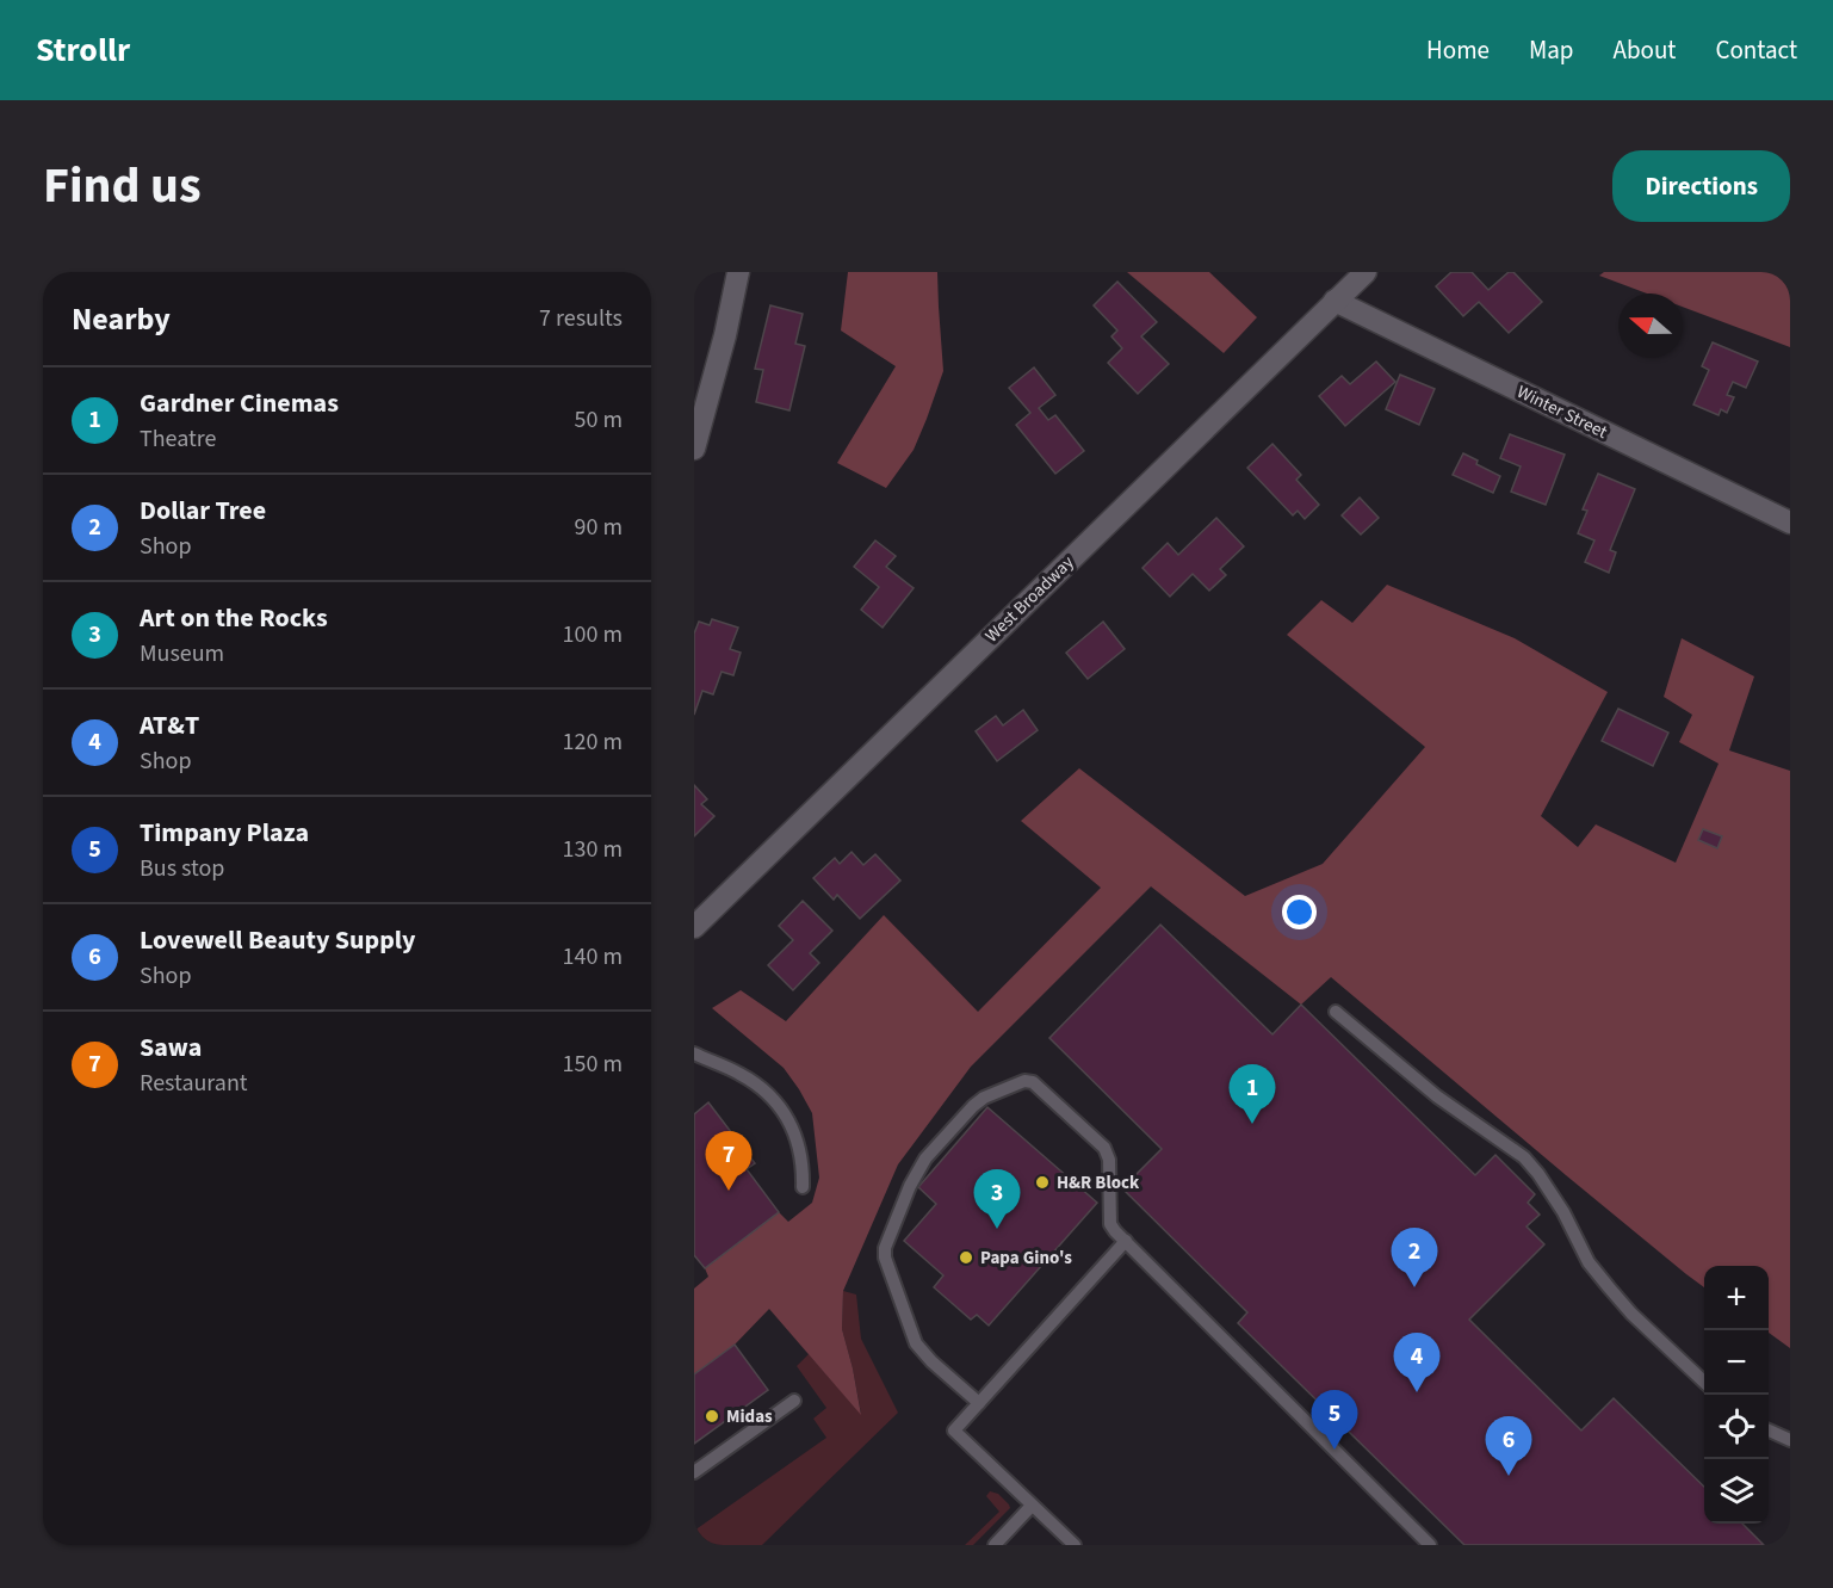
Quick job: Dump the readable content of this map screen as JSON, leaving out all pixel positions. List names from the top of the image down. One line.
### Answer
{"streets":{"main road":["Winter Street","West Broadway"]},"crossings":[["Winter Street","West Broadway"]],"places":["H&R Block","Papa Gino's","Midas"],"north":"left","page":{"header":"Strollr","nav":["Home","Map","About","Contact"],"title":"Find us","buttons":"Directions","heading":["Nearby","7 results"],"list":[{"mark":"1","name":"Gardner Cinemas","note":"Theatre","value":"50 m"},{"mark":"2","name":"Dollar Tree","note":"Shop","value":"90 m"},{"mark":"3","name":"Art on the Rocks","note":"Museum","value":"100 m"},{"mark":"4","name":"AT&T","note":"Shop","value":"120 m"},{"mark":"5","name":"Timpany Plaza","note":"Bus stop","value":"130 m"},{"mark":"6","name":"Lovewell Beauty Supply","note":"Shop","value":"140 m"},{"mark":"7","name":"Sawa","note":"Restaurant","value":"150 m"}],"pins":["1","7","3","2","4","5","6"],"map_buttons":["+","−"]}}
